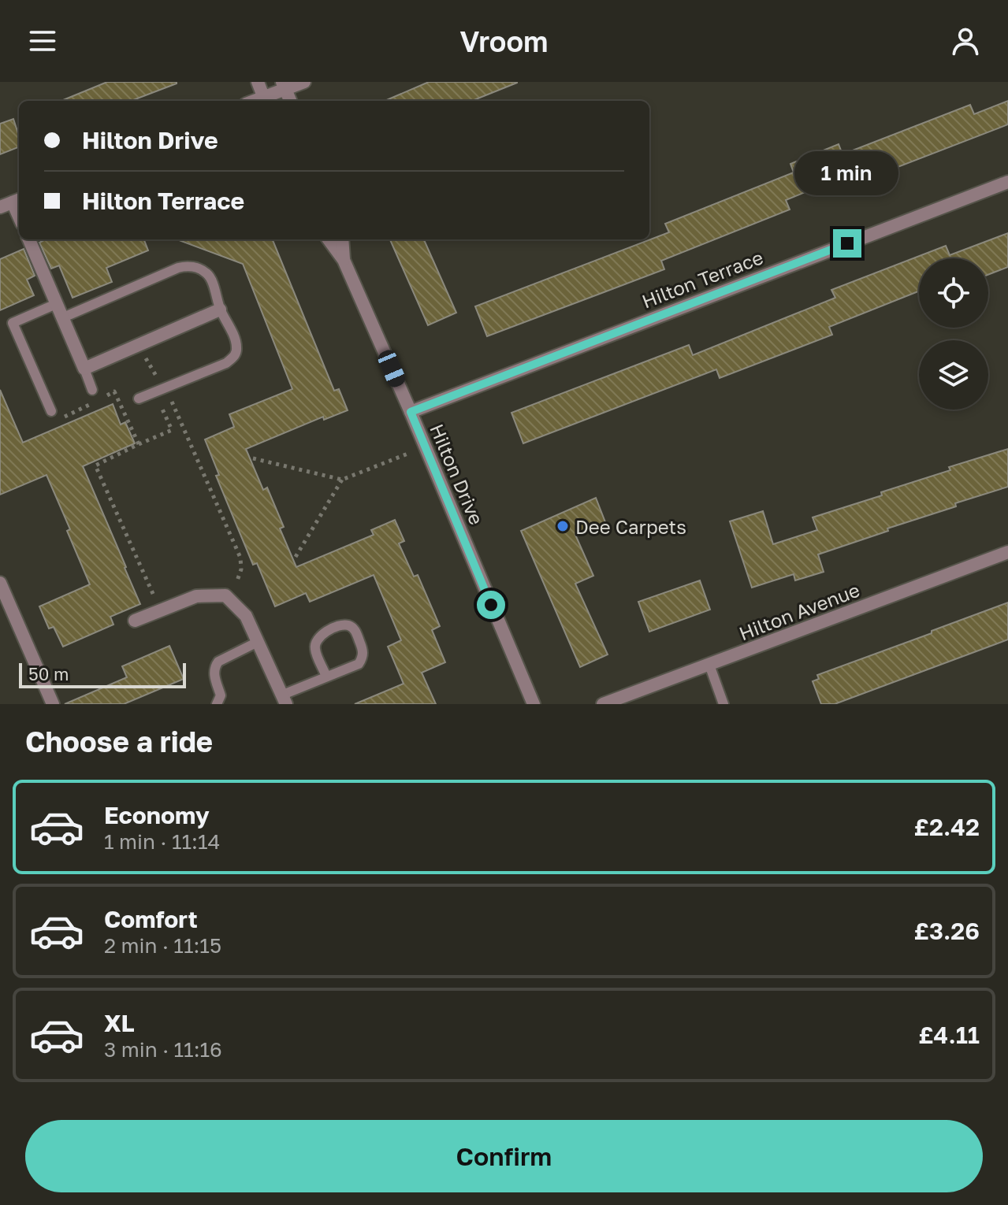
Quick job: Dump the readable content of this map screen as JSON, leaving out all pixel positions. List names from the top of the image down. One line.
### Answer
{"streets":{"street":["Hilton Terrace","Hilton Drive","Hilton Avenue"]},"crossings":[["Hilton Terrace","Hilton Drive"]],"places":["Dee Carpets"],"scale_bar":"50 m","page":{"header":"Vroom","banner":["Hilton Drive","Hilton Terrace"],"bubble":"1 min","scale":"50 m","heading":"Choose a ride","list":[{"name":"Economy","note":"1 min · 11:14","value":"£2.42"},{"name":"Comfort","note":"2 min · 11:15","value":"£3.26"},{"name":"XL","note":"3 min · 11:16","value":"£4.11"}],"buttons":"Confirm"}}
